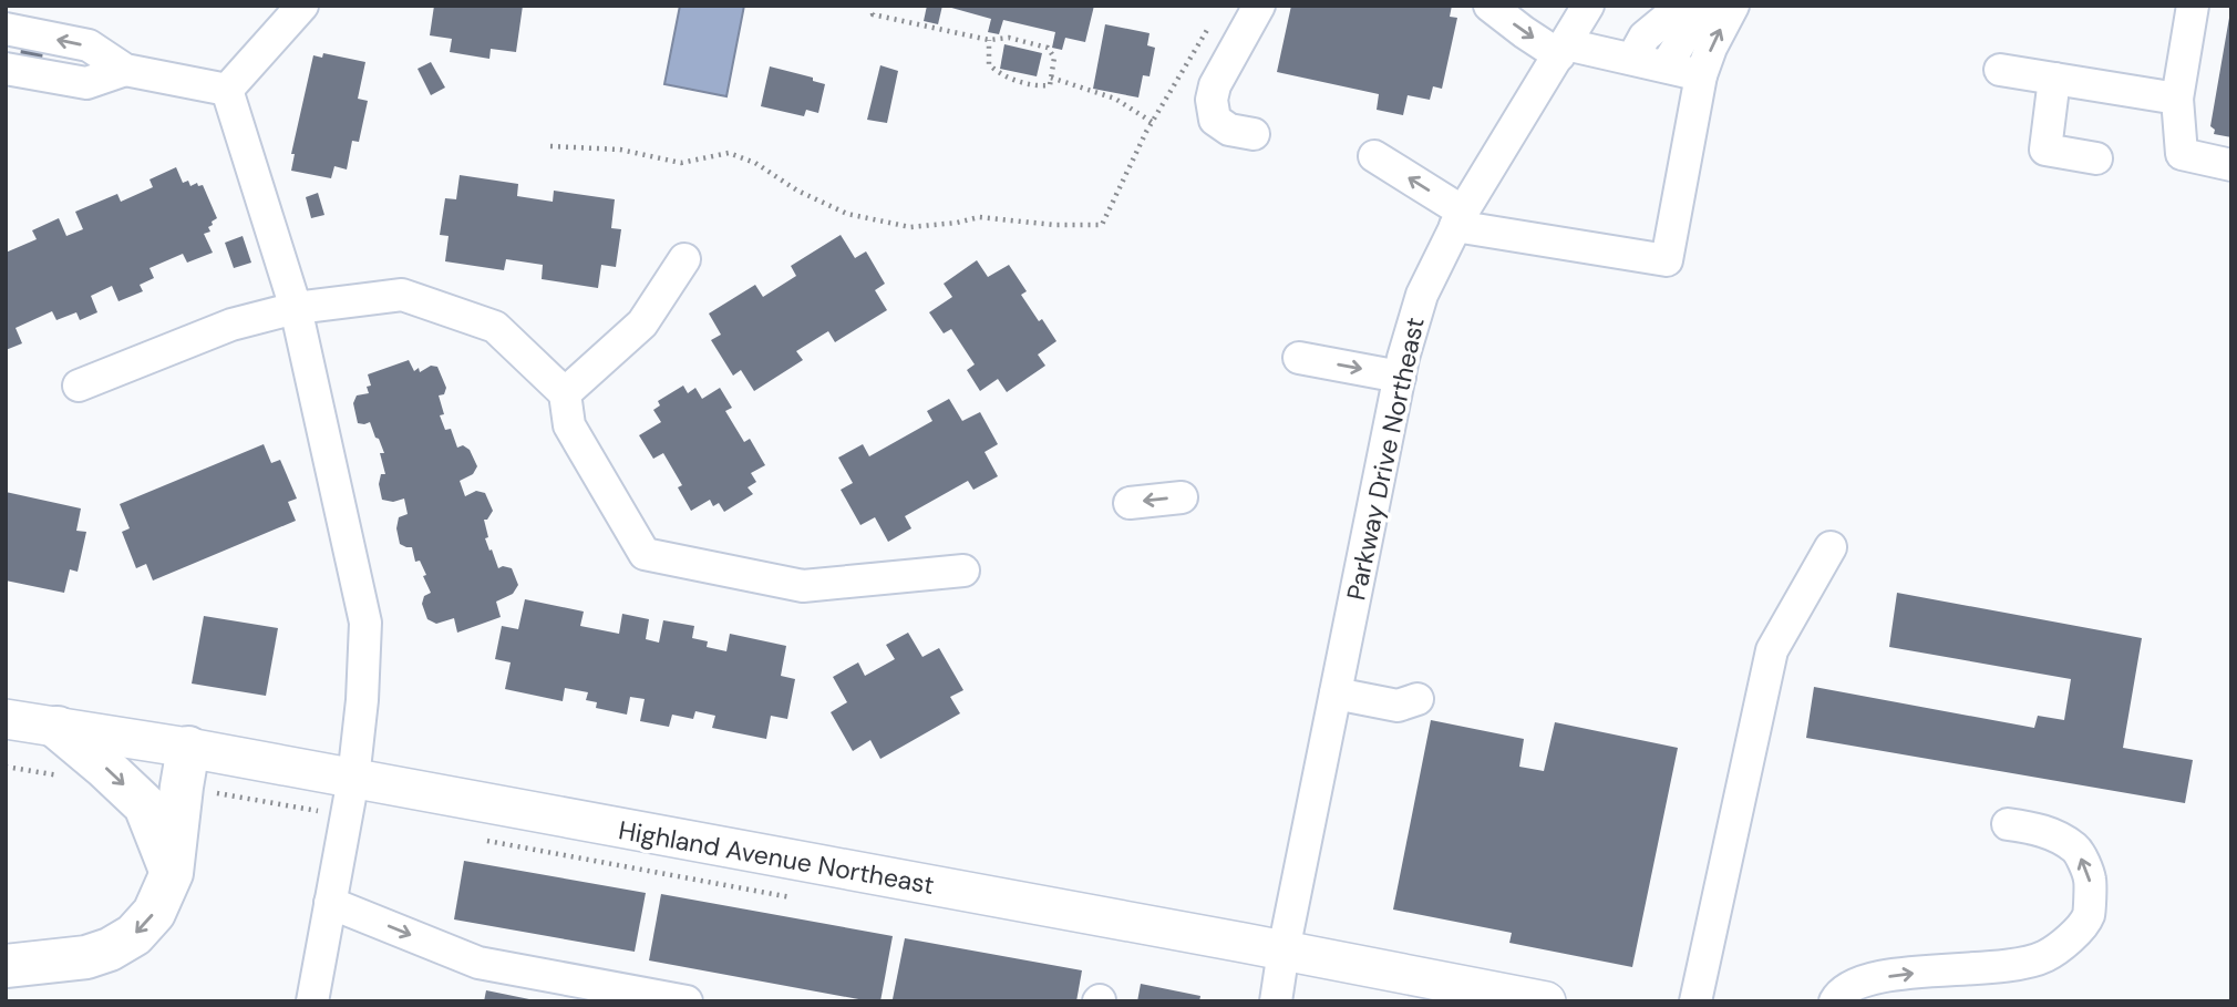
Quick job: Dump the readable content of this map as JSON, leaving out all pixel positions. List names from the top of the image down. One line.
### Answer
{"streets":{"main road":["Highland Avenue Northeast"],"street":["Parkway Drive Northeast"]},"crossings":[["Parkway Drive Northeast","Highland Avenue Northeast"]]}
